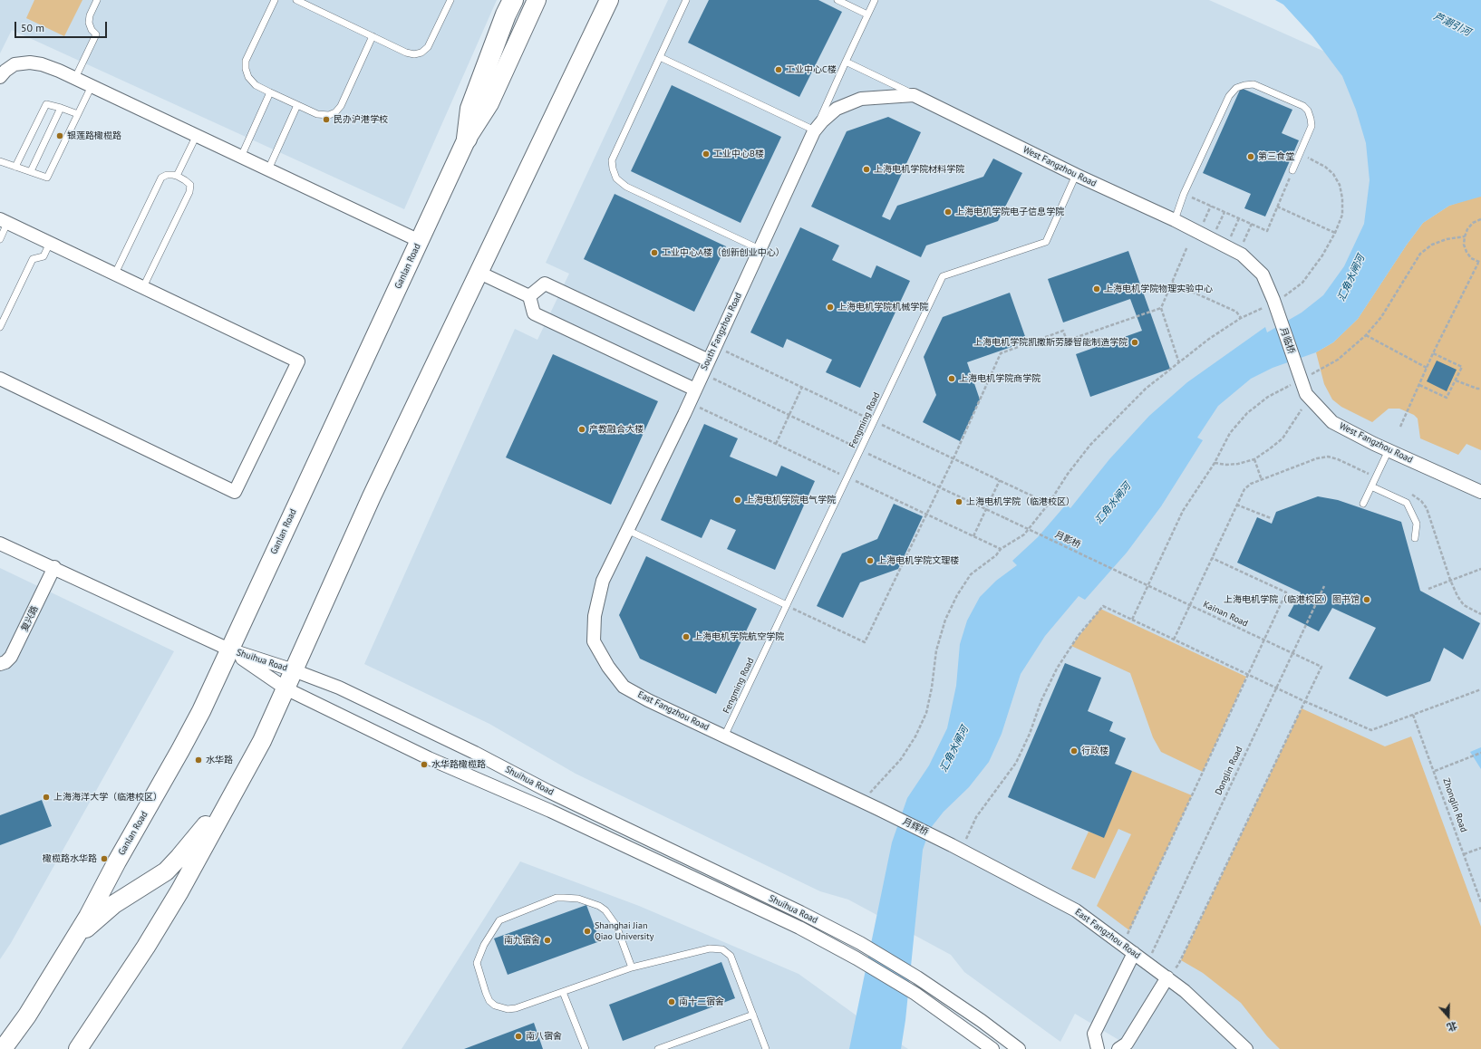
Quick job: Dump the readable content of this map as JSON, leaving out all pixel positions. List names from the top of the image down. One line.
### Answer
{"streets":{"main road":["Ganlan Road"],"street":["West Fangzhou Road","South Fangzhou Road","月临桥","复兴路","Shuihua Road","East Fangzhou Road","月辉桥"],"lane":["Fengming Road"],"path":["月影桥","Kainan Road","Donglin Road","Zhonglin Road"]},"crossings":[["West Fangzhou Road","月临桥"],["West Fangzhou Road","Fengming Road"],["Ganlan Road","Shuihua Road"],["South Fangzhou Road","East Fangzhou Road"],["Fengming Road","East Fangzhou Road"],["月影桥","Kainan Road"],["Kainan Road","Donglin Road"],["East Fangzhou Road","Donglin Road"],["East Fangzhou Road","月辉桥"]],"water":["芦潮引河","汇角水闸河"],"places":["工业中心C楼","民办沪港学校","银莲路橄榄路","工业中心B楼","第三食堂","上海电机学院材料学院","上海电机学院电子信息学院","工业中心A楼（创新创业中心）","上海电机学院物理实验中心","上海电机学院机械学院","上海电机学院凯撒斯劳滕智能制造学院","上海电机学院商学院","产教融合大楼","上海电机学院电气学院","上海电机学院（临港校区）","上海电机学院文理楼","上海电机学院（临港校区）图书馆","上海电机学院航空学院","行政楼","水华路","水华路橄榄路","上海海洋大学（临港校区）","橄榄路水华路","Shanghai Jian Qiao University","南九宿舍","南十二宿舍","南八宿舍"],"scale_bar":"50 m","north":"bottom"}
